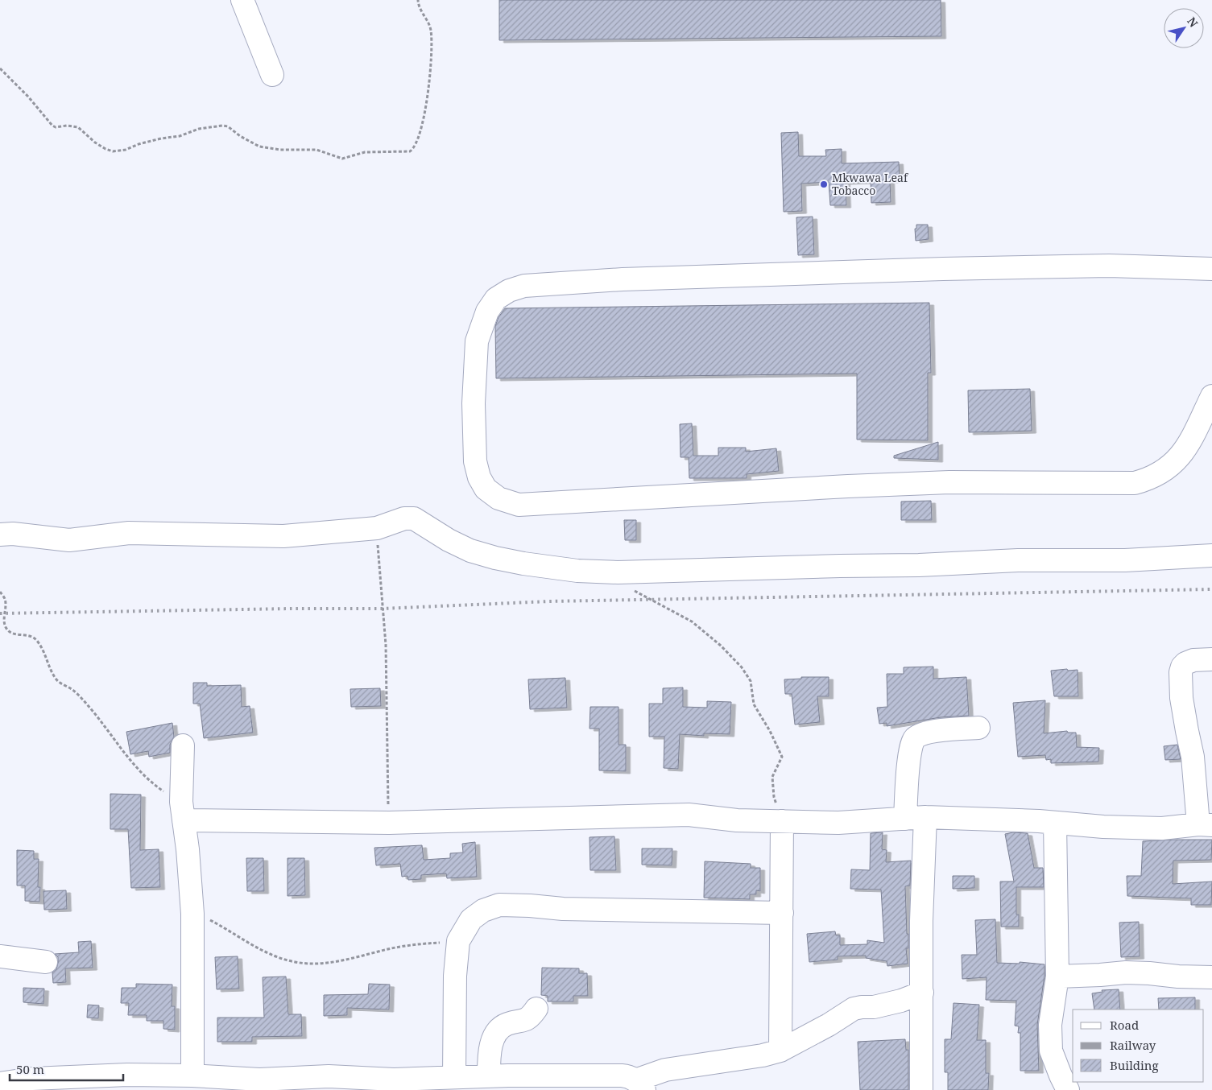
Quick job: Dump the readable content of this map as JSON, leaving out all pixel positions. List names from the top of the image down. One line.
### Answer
{"places":["Mkwawa Leaf Tobacco"],"legend":["Road","Railway","Building"],"scale_bar":"50 m","north":"top right"}
